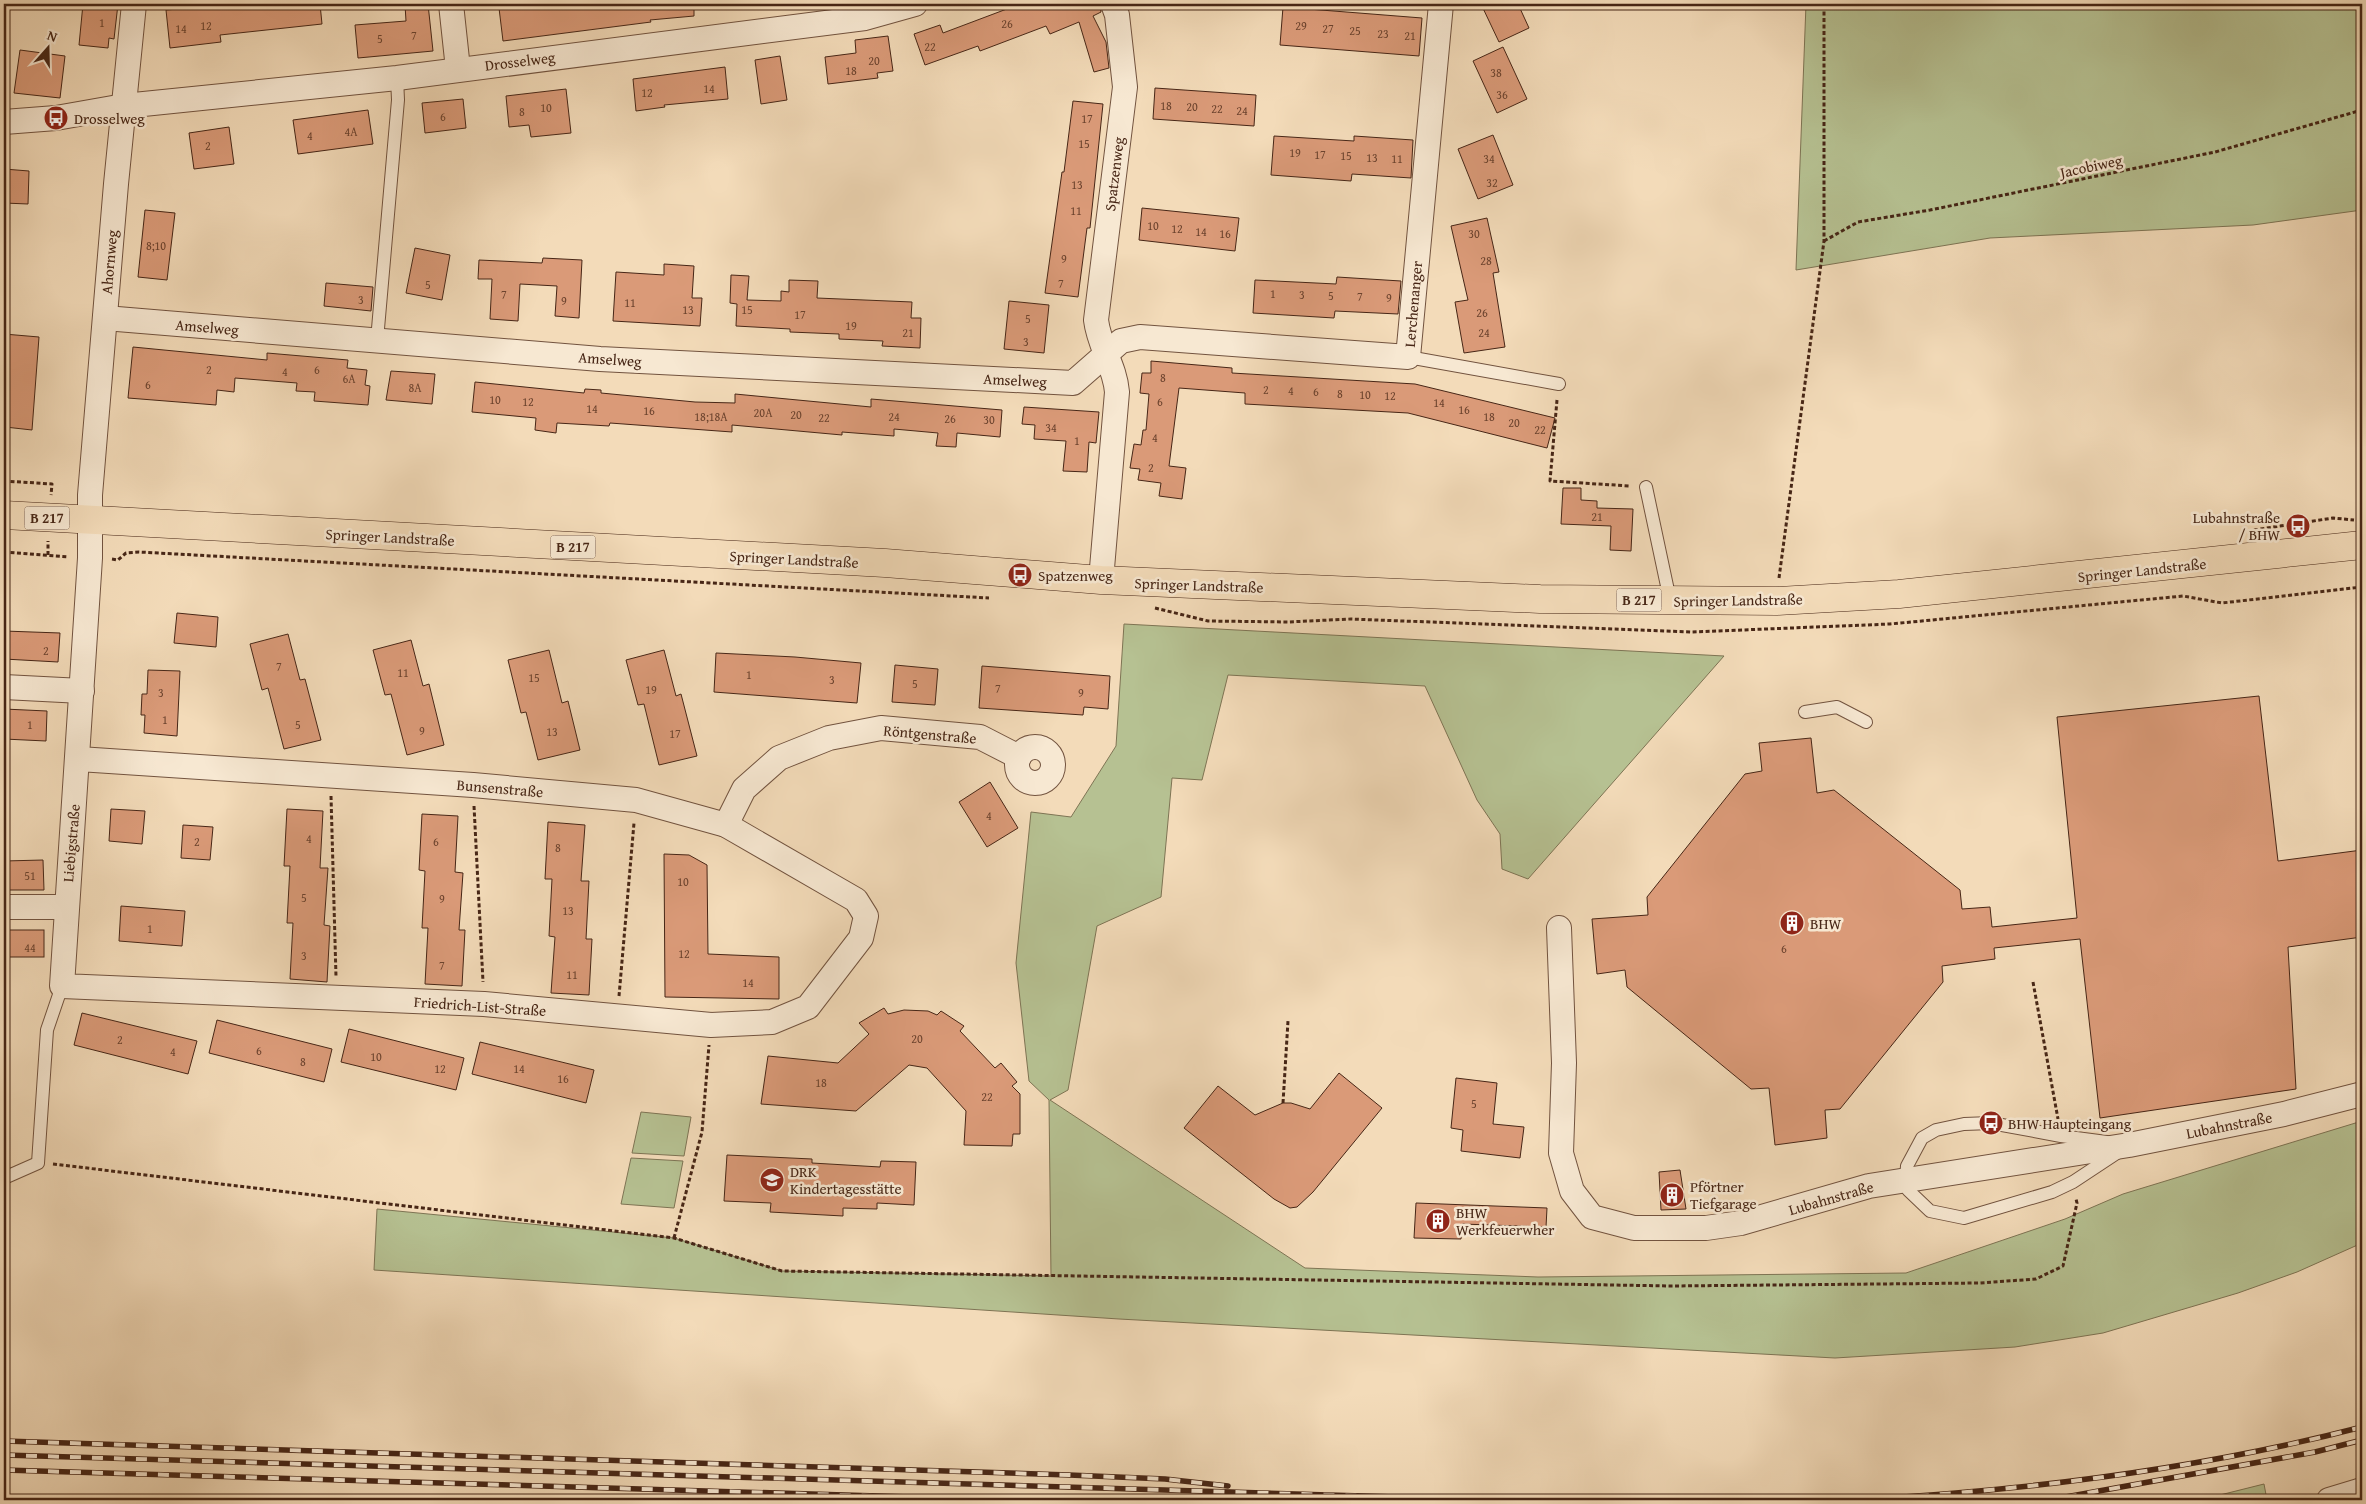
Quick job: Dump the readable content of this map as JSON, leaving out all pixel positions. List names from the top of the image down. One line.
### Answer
{"streets":{"main road":["B 217","Springer Landstraße"],"street":["Drosselweg","Spatzenweg","Ahornweg","Lerchenanger","Amselweg","Röntgenstraße","Bunsenstraße","Liebigstraße","Friedrich-List-Straße","Lubahnstraße"],"path":["Jacobiweg"]},"crossings":[["Drosselweg","Ahornweg"],["Spatzenweg","Lerchenanger"],["Spatzenweg","Amselweg"],["Spatzenweg","Springer Landstraße"],["Ahornweg","Amselweg"],["Ahornweg","Springer Landstraße"],["Ahornweg","Liebigstraße"],["Lerchenanger","Amselweg"],["Springer Landstraße","Liebigstraße"],["Röntgenstraße","Bunsenstraße"],["Bunsenstraße","Liebigstraße"],["Bunsenstraße","Friedrich-List-Straße"],["Liebigstraße","Friedrich-List-Straße"]],"places":{"bus stop":["Drosselweg","Lubahnstraße / BHW","Spatzenweg","BHW Haupteingang"],"building":["BHW","Pförtner Tiefgarage","BHW Werkfeuerwher"],"school or university":["DRK Kindertagesstätte"]},"house_numbers":["1","26","12","29","14","27","25","23","7","21","5","22","20","18","38","14","12","36","18","20","10","22","24","8","6","17","4A","4","15","2","19","17","15","13","11","34","32","13","11","10","12","14","16","30","8;10","9","28","7","5","1","7","3","5","7","9","3","9","11","13","15","26","17","5","19","21","24","3","2","6","4","8","6A","6","8A","2","4","6","8","10","12","10","12","6","14","14","16","16","20A","20","18;18A","24","18","22","26","30","20","34","22","4","1","2","21","2","7","11","1","15","3","5","7","19","3","9","1","1","5","9","13","17","4","4","2","6","8","51","10","5","9","13","1","44","6","12","3","7","11","14","20","2","6","4","10","8","12","14","16","18","22","5"],"north":"top"}
